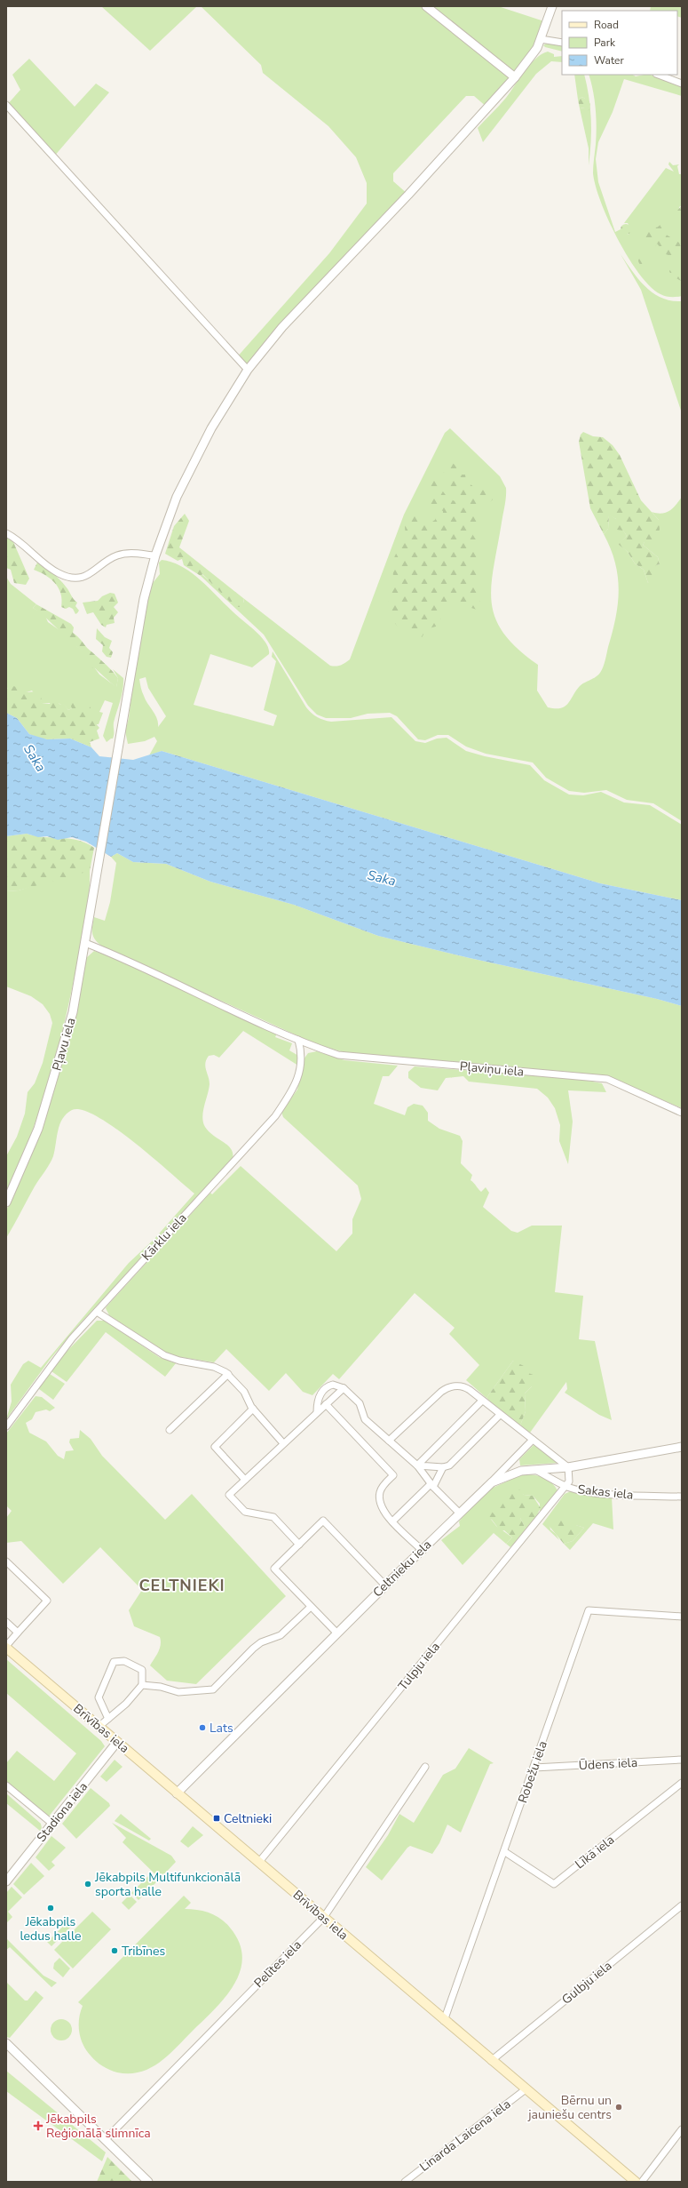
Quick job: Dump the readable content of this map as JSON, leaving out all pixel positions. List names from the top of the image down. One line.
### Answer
{"streets":{"main road":["Brīvības iela"],"street":["Pļavu iela","Pļaviņu iela","Kārklu iela","Sakas iela","Celtnieku iela","Tulpju iela","Ūdens iela","Robežu iela","Stadiona iela","Līkā iela","Pelītes iela","Gulbju iela","Linarda Laicena iela"]},"crossings":[["Pļavu iela","Pļaviņu iela"],["Pļaviņu iela","Kārklu iela"],["Sakas iela","Celtnieku iela"],["Sakas iela","Tulpju iela"],["Celtnieku iela","Brīvības iela"],["Tulpju iela","Brīvības iela"],["Brīvības iela","Robežu iela"],["Brīvības iela","Stadiona iela"],["Brīvības iela","Pelītes iela"],["Brīvības iela","Gulbju iela"],["Brīvības iela","Linarda Laicena iela"],["Ūdens iela","Robežu iela"],["Robežu iela","Līkā iela"]],"districts":["CELTNIEKI"],"water":["Saka"],"places":{"other":["Lats","Jēkabpils Multifunkcionālā sporta halle","Jēkabpils ledus halle","Tribīnes","Bērnu un jauniešu centrs"],"transit":["Celtnieki"],"health":["Jēkabpils Reģionālā slimnīca"]},"legend":["Road","Park","Water"]}
